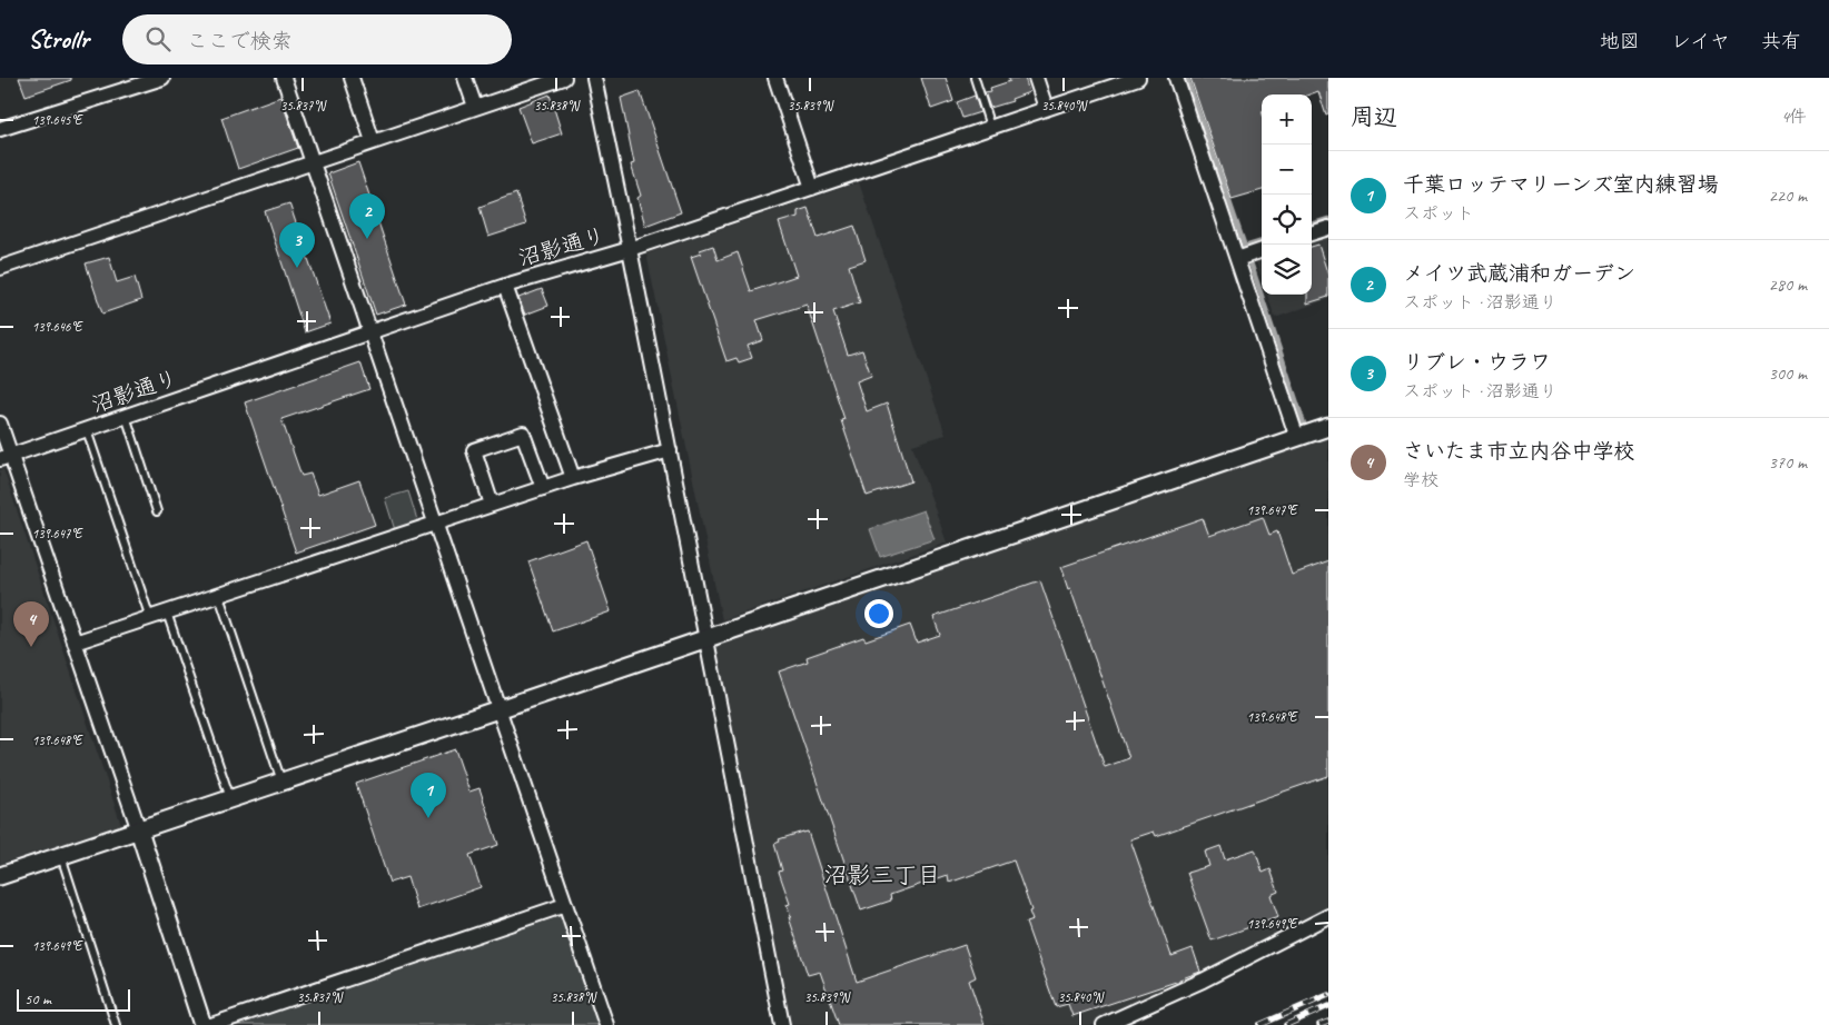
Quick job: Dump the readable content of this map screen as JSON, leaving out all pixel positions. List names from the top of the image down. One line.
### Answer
{"streets":{"street":["沼影通り"]},"districts":["沼影三丁目"],"scale_bar":"50 m","page":{"header":"Strollr","search":"ここで検索","nav":["地図","レイヤ","共有"],"heading":["周辺","4件"],"map_buttons":["+","−"],"list":[{"mark":"1","name":"千葉ロッテマリーンズ室内練習場","note":"スポット","value":"220 m"},{"mark":"2","name":"メイツ武蔵浦和ガーデン","note":"スポット · 沼影通り","value":"280 m"},{"mark":"3","name":"リブレ・ウラワ","note":"スポット · 沼影通り","value":"300 m"},{"mark":"4","name":"さいたま市立内谷中学校","note":"学校","value":"370 m"}],"pins":["2","3","4","1"],"scale":"50 m"},"coordinates":["35.837°N","35.838°N","35.839°N","35.840°N","139.645°E","139.646°E","139.647°E","139.648°E","139.649°E"]}
